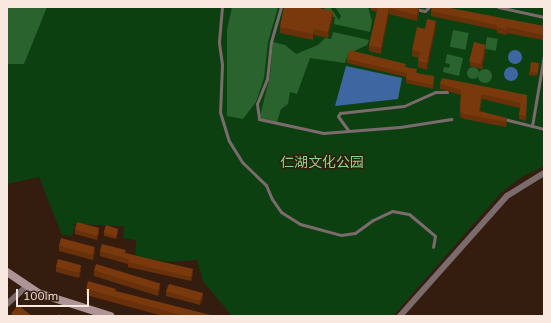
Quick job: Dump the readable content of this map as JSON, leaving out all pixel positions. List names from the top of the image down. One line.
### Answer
{"parks":["仁湖文化公园"],"scale_bar":"100 m"}
